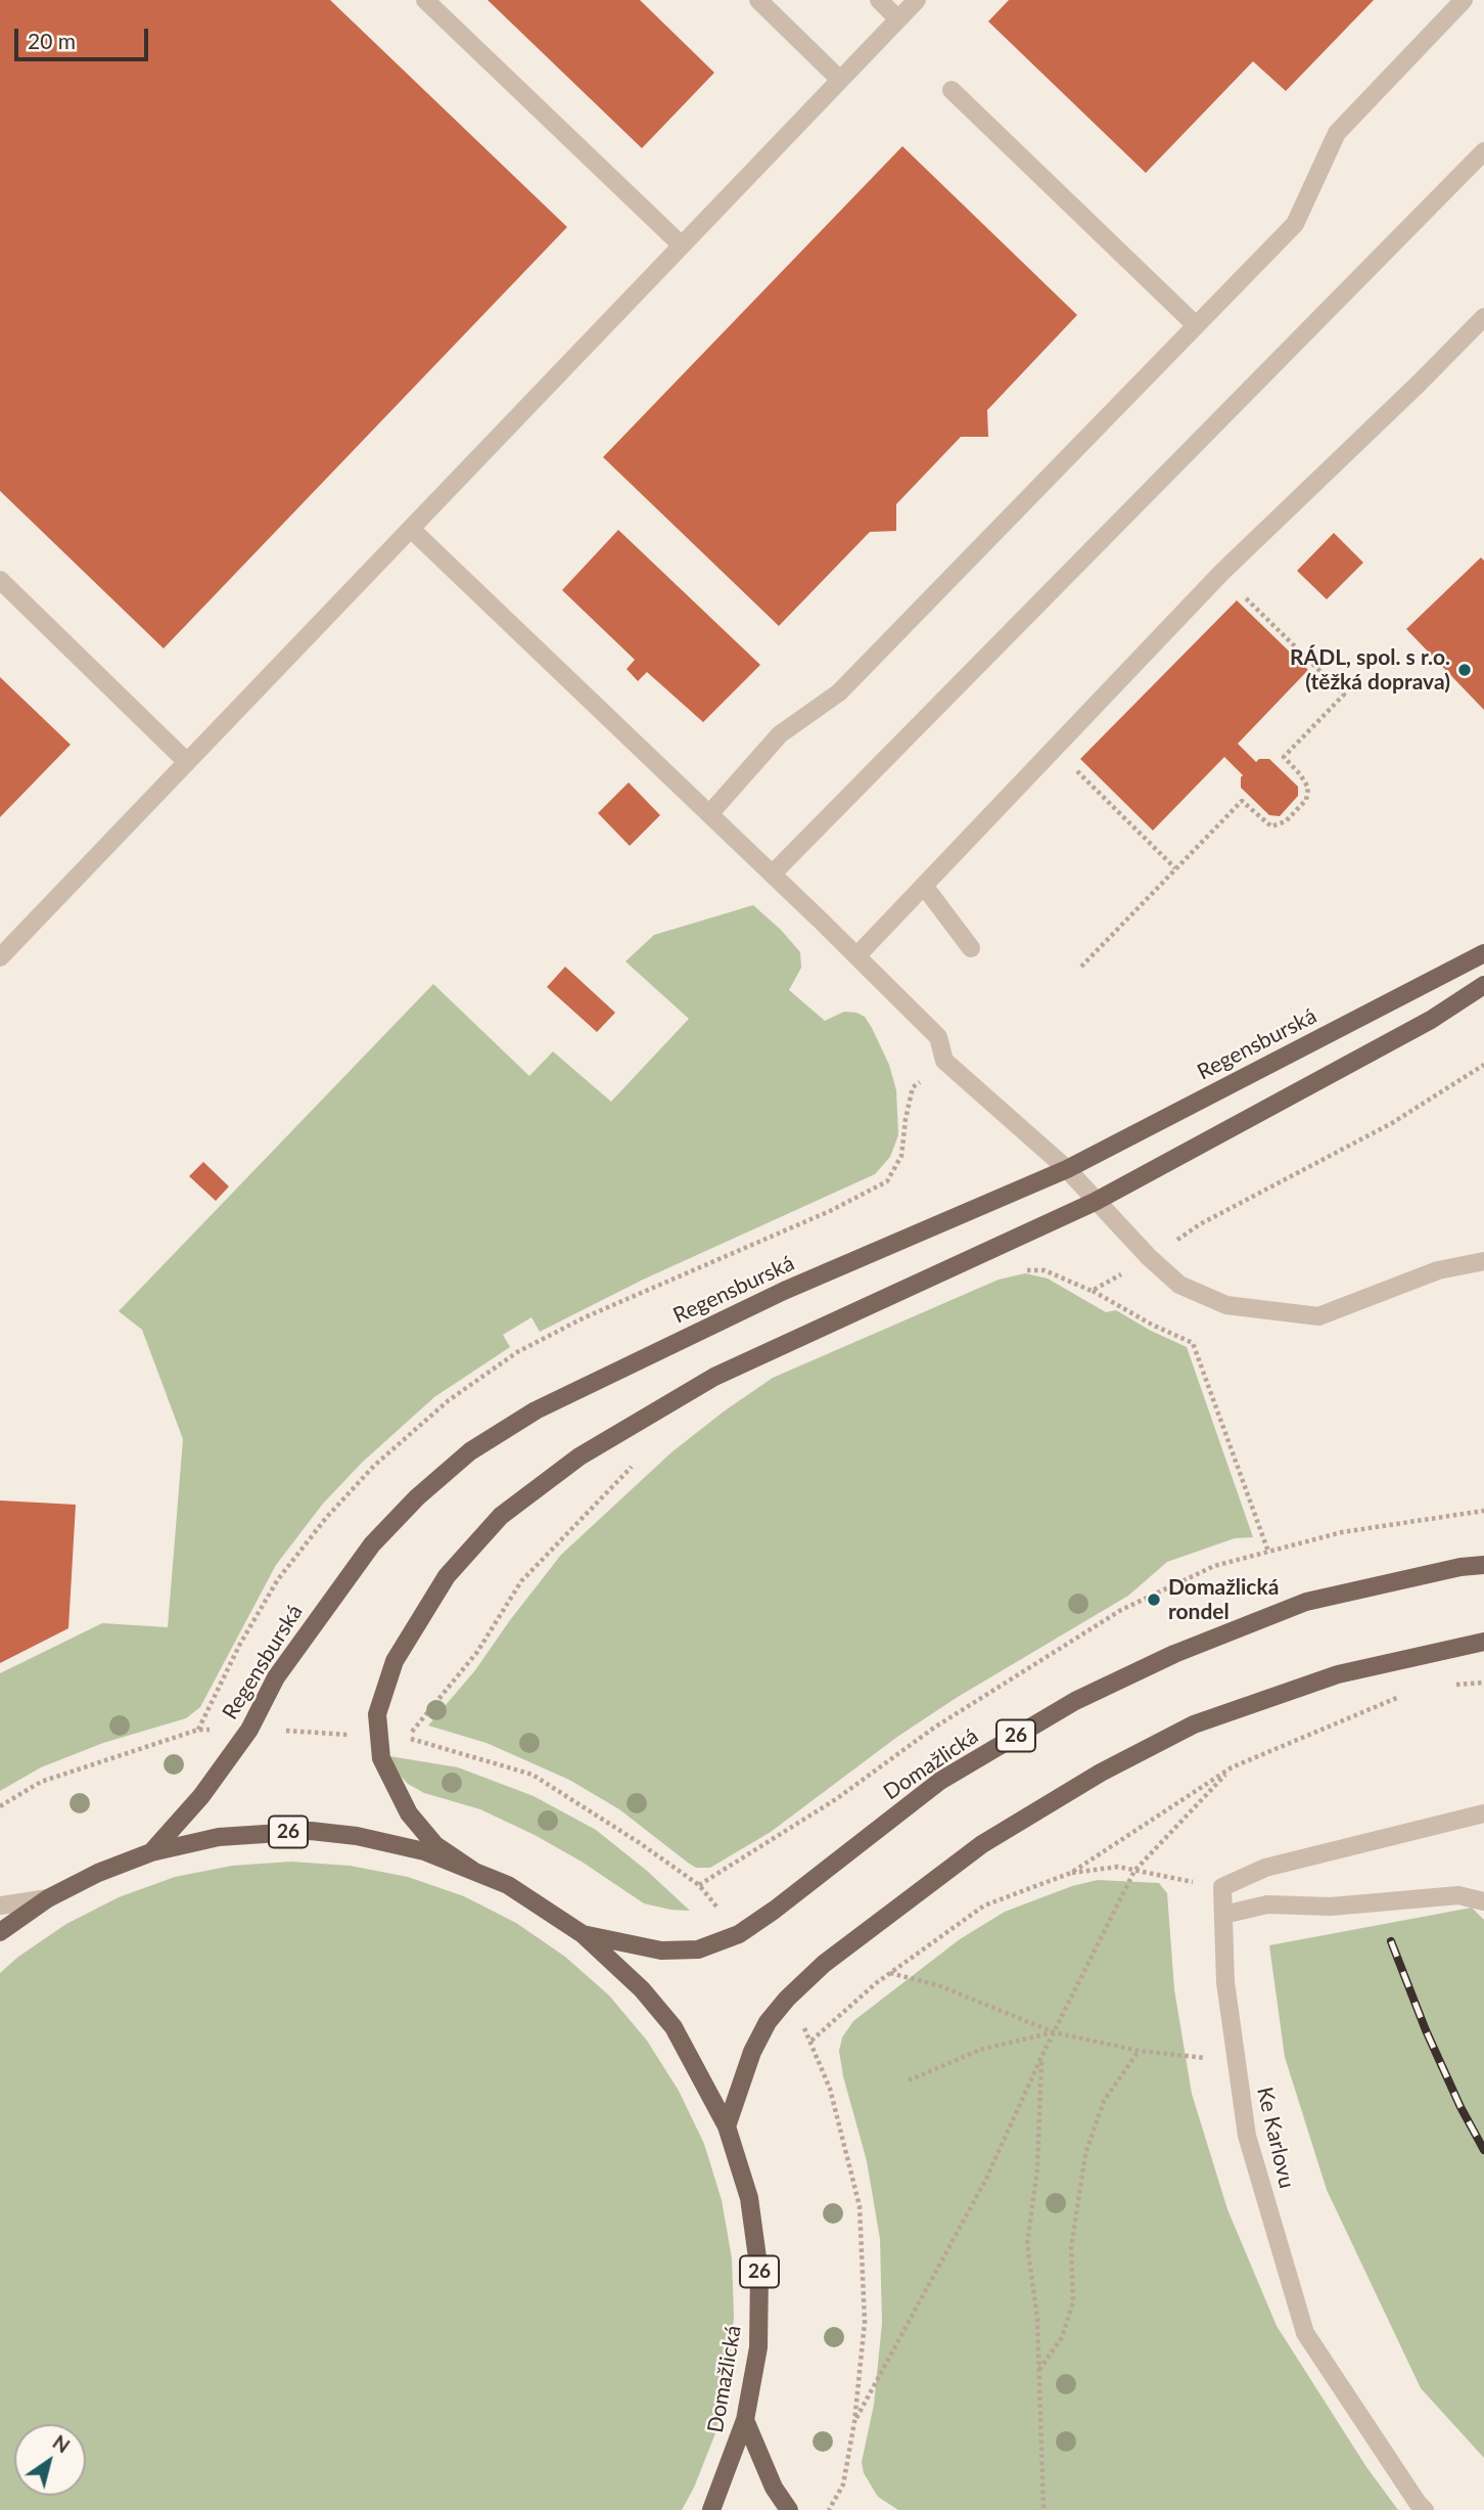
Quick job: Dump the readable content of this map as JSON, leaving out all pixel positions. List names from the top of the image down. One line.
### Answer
{"streets":{"main road":["Regensburská","26","Domažlická"],"street":["Ke Karlovu"]},"crossings":[["Regensburská","Domažlická"]],"places":["RÁDL, spol. s r.o. (těžká doprava)","Domažlická rondel"],"scale_bar":"20 m","north":"top right"}
